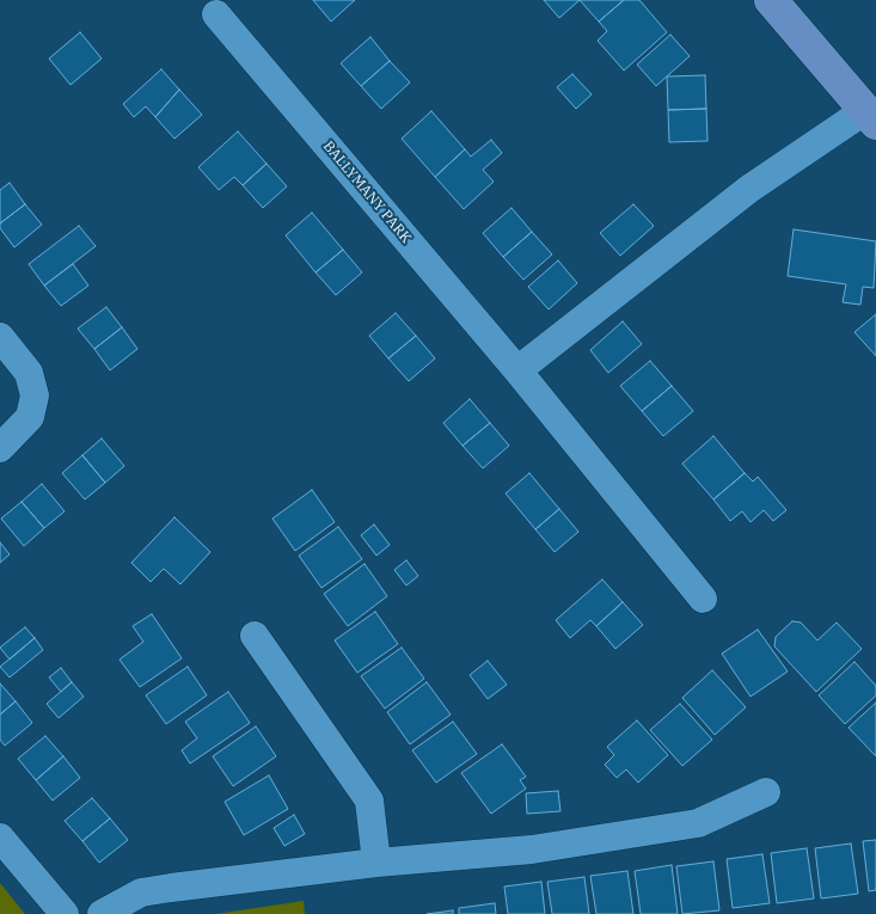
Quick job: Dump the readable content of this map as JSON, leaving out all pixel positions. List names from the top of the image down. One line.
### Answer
{"streets":{"street":["BALLYMANY PARK"]}}
